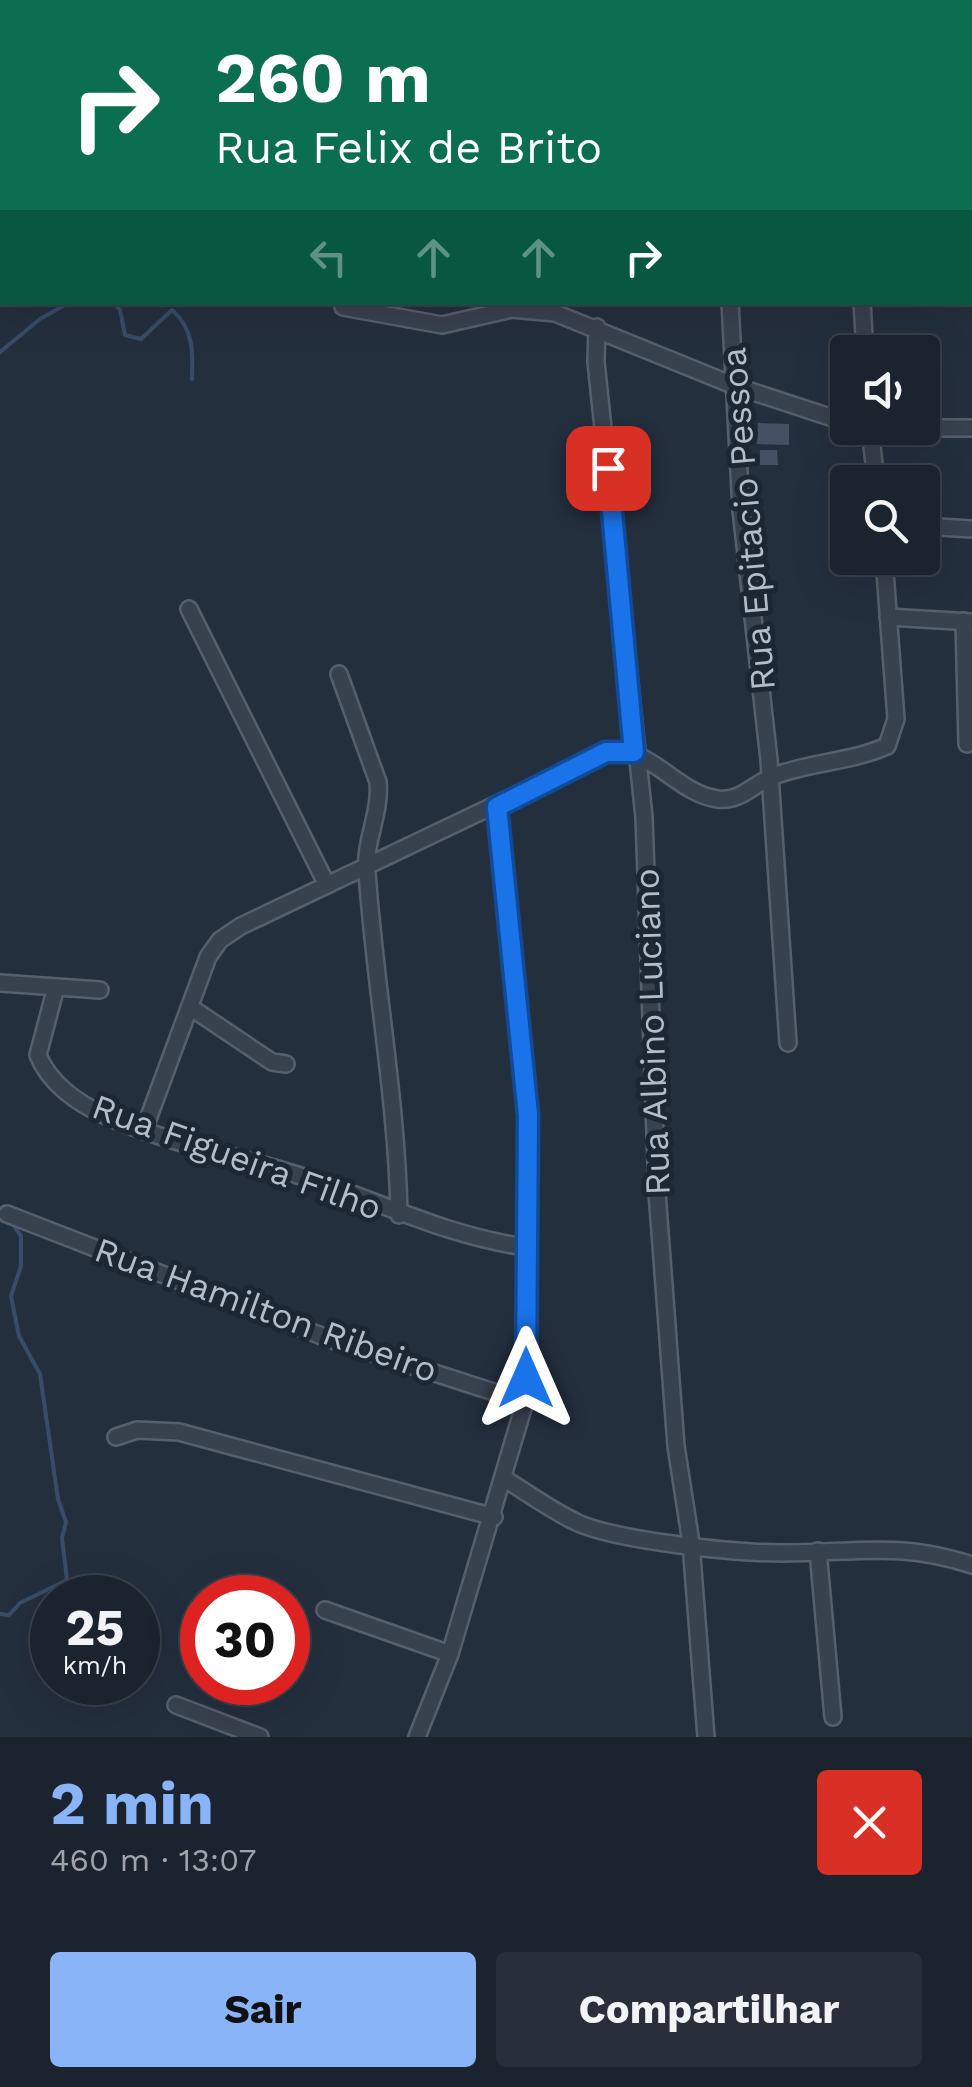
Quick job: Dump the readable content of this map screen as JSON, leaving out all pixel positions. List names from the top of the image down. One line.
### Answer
{"streets":{"street":["Rua Epitacio Pessoa","Rua Albino Luciano","Rua Figueira Filho","Rua Hamilton Ribeiro"]},"page":{"turn":["260 m","Rua Felix de Brito"],"speed":"25 km/h","limit":"30","heading":["2 min","460 m · 13:07"],"buttons":["Sair","Compartilhar"]}}
